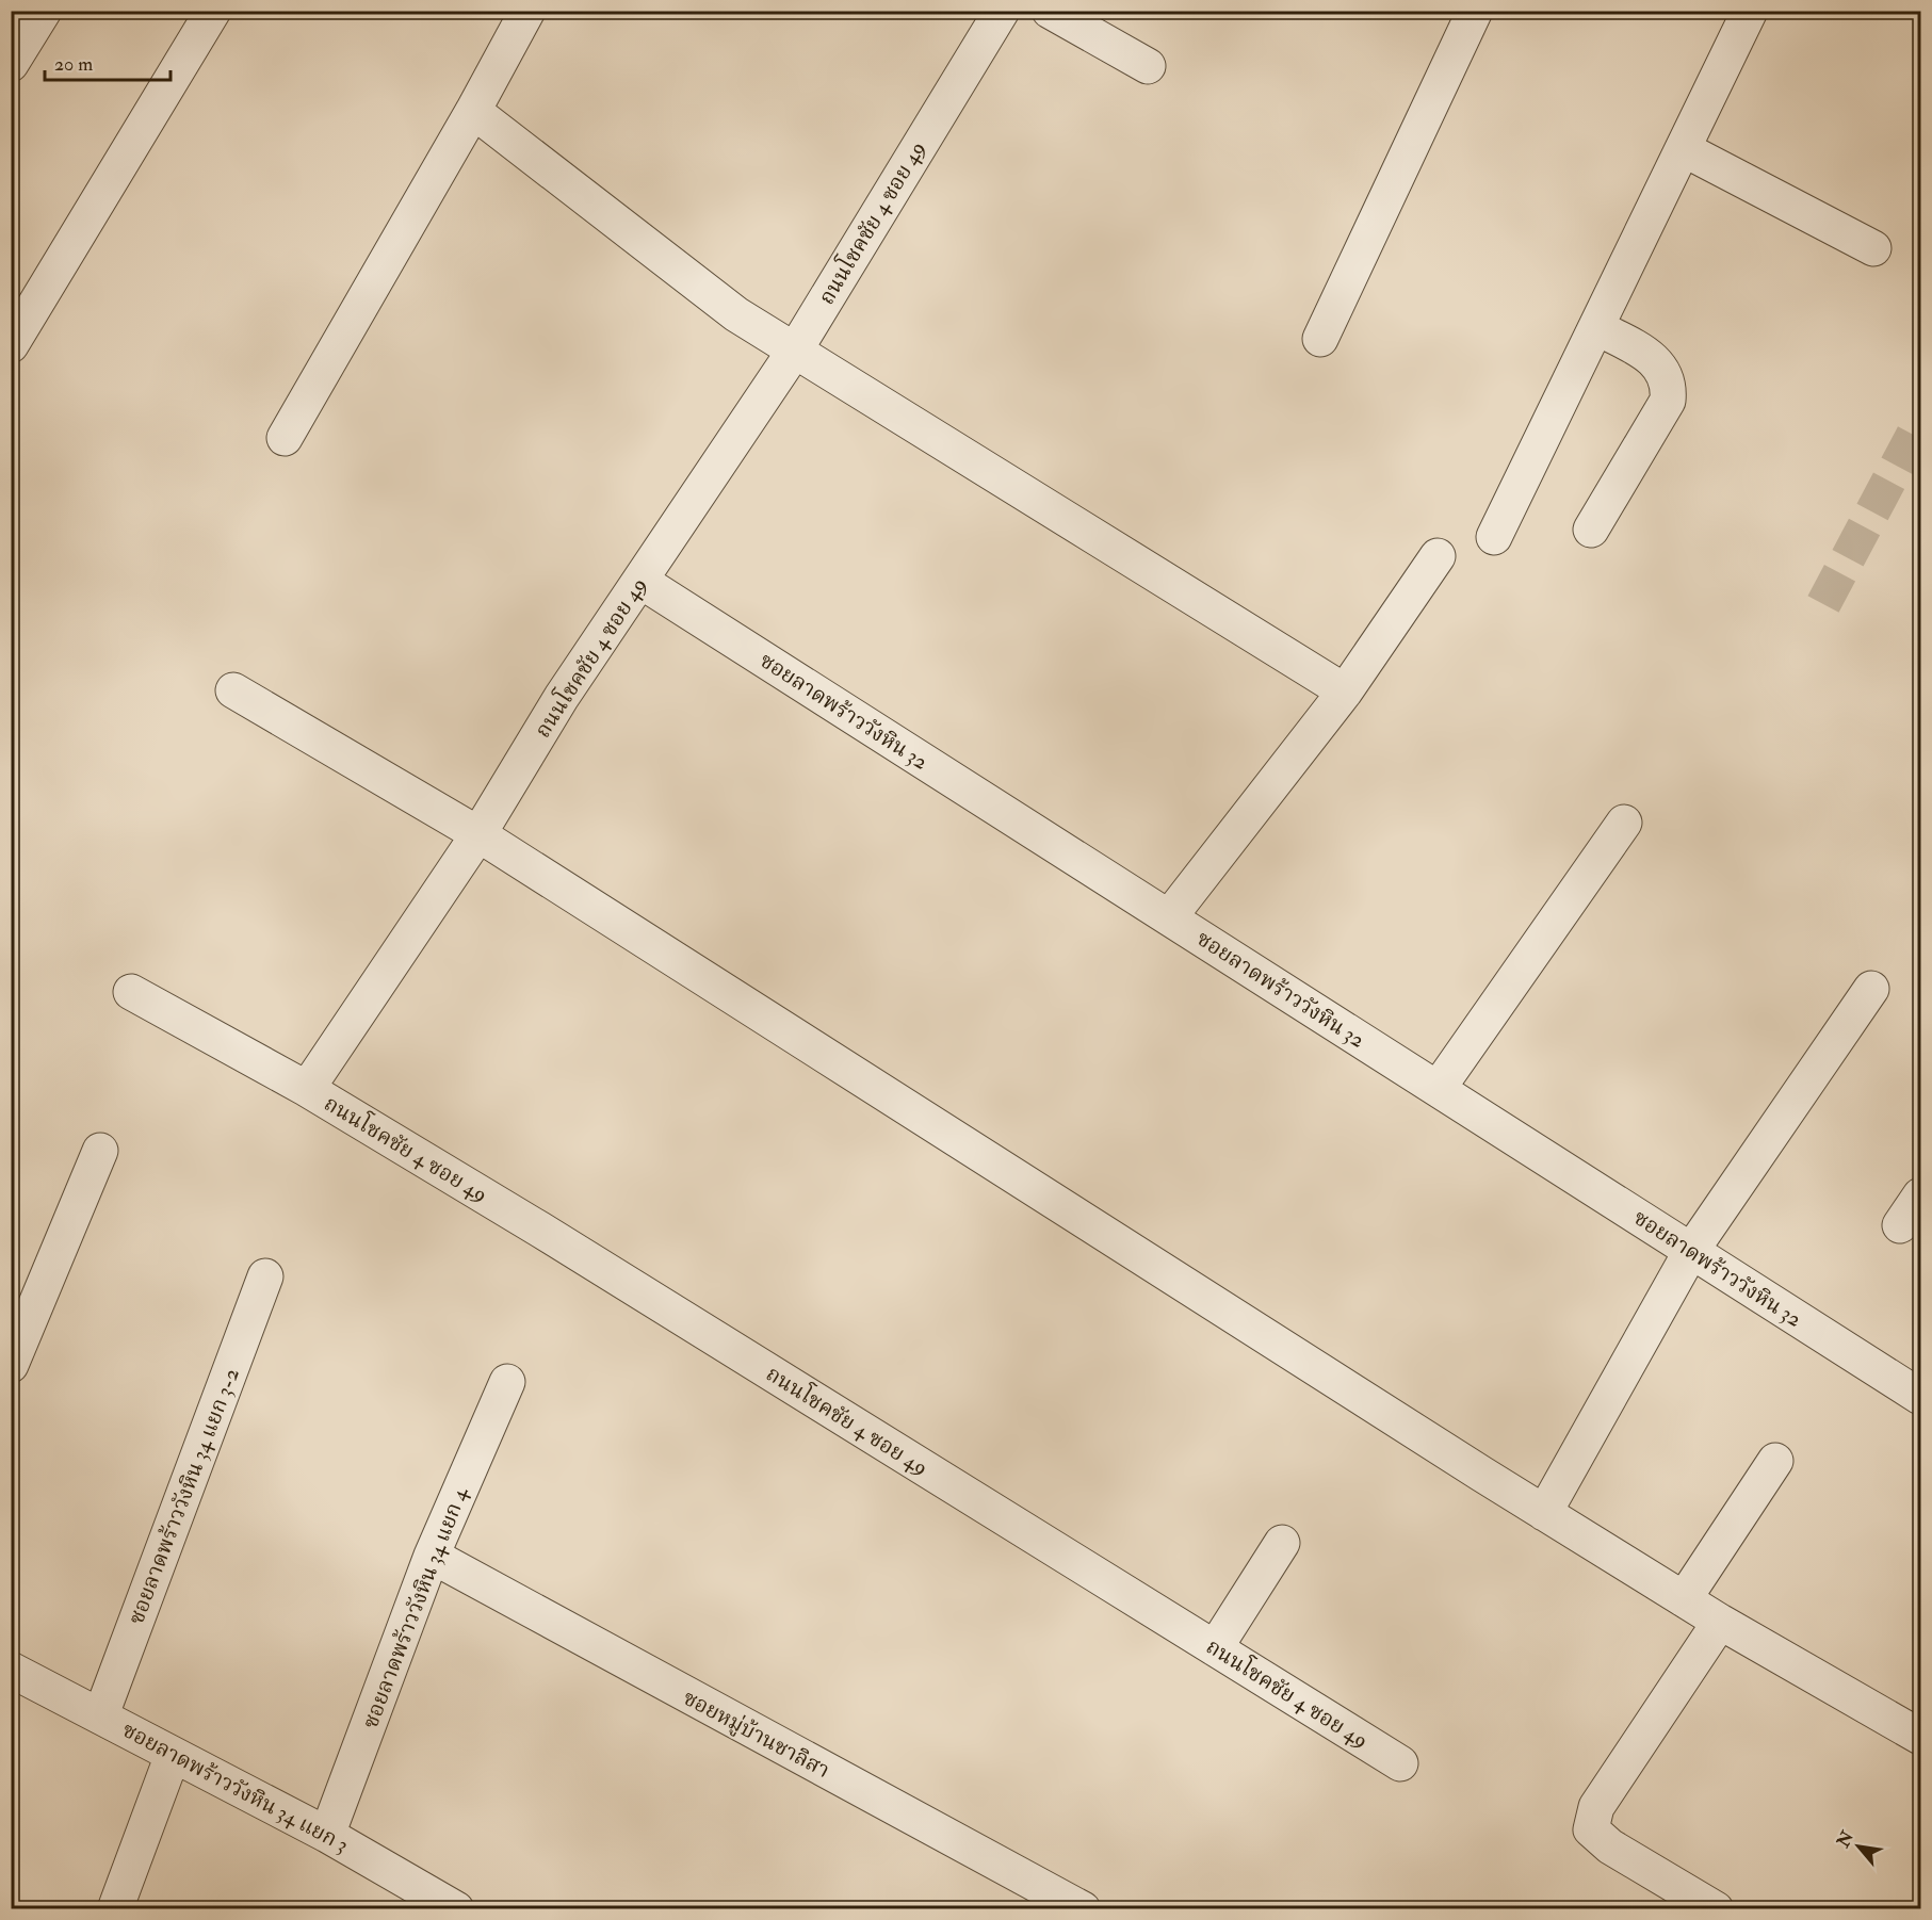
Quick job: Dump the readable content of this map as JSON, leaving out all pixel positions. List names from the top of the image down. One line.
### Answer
{"streets":{"street":["ถนนโชคชัย 4 ซอย 49","ซอยลาดพร้าววังหิน 32","ซอยลาดพร้าววังหิน 34 แยก 3-2","ซอยลาดพร้าววังหิน 34 แยก 4","ซอยหมู่บ้านชาลิสา","ซอยลาดพร้าววังหิน 34 แยก 3"]},"crossings":[["ถนนโชคชัย 4 ซอย 49","ซอยลาดพร้าววังหิน 32"],["ซอยลาดพร้าววังหิน 34 แยก 3-2","ซอยลาดพร้าววังหิน 34 แยก 3"],["ซอยลาดพร้าววังหิน 34 แยก 4","ซอยหมู่บ้านชาลิสา"],["ซอยลาดพร้าววังหิน 34 แยก 4","ซอยลาดพร้าววังหิน 34 แยก 3"]],"scale_bar":"20 m","north":"top left"}
